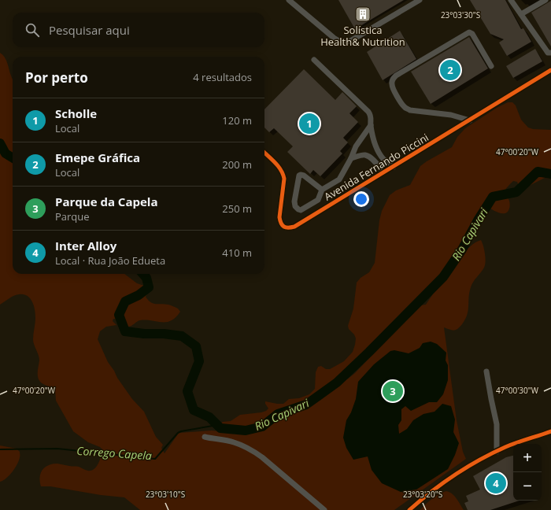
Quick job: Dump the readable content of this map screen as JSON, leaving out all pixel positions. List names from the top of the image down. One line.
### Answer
{"streets":{"street":["Avenida Fernando Piccini"]},"water":["Rio Capivari","Corrego Capela"],"places":{"building":["Solística Health& Nutrition"]},"page":{"search":"Pesquisar aqui","heading":["Por perto","4 resultados"],"pins":["2","1","3","4"],"list":[{"mark":"1","name":"Scholle","note":"Local","value":"120 m"},{"mark":"2","name":"Emepe Gráfica","note":"Local","value":"200 m"},{"mark":"3","name":"Parque da Capela","note":"Parque","value":"250 m"},{"mark":"4","name":"Inter Alloy","note":"Local · Rua João Edueta","value":"410 m"}],"map_buttons":["+","−"]},"coordinates":["23°03'30\"S","47°00'20\"W","47°00'30\"W","23°03'10\"S","23°03'20\"S"]}
